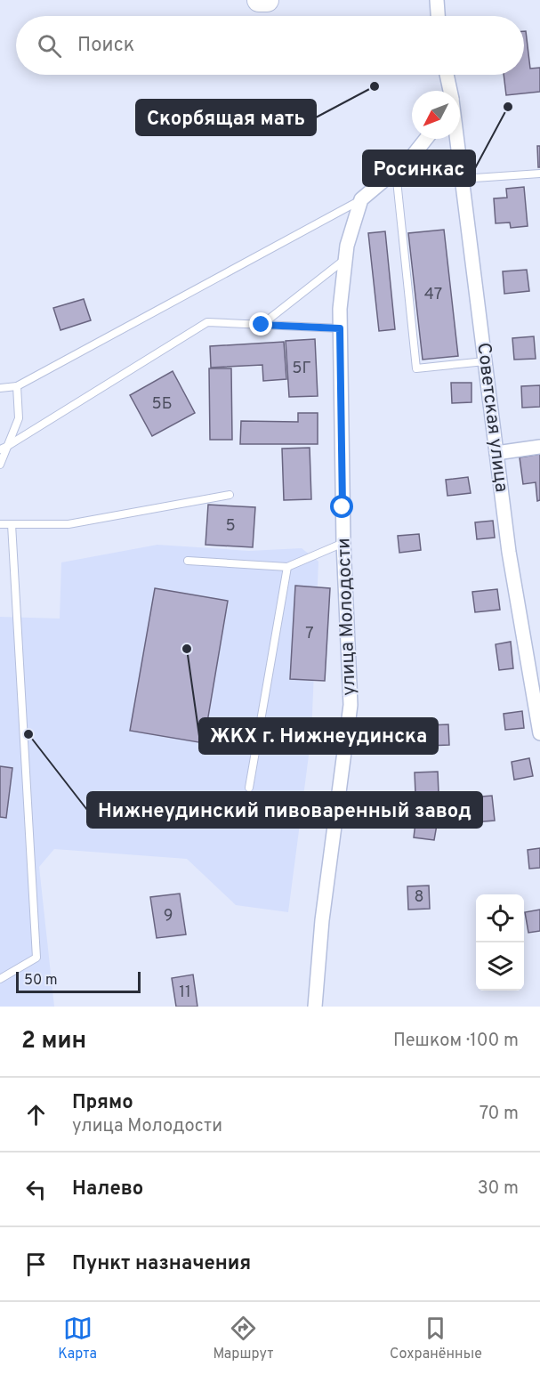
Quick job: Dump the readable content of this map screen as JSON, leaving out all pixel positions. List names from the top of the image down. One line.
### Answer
{"streets":{"street":["Советская улица","улица Молодости"]},"places":["Скорбящая мать","Росинкас","ЖКХ г. Нижнеудинска","Нижнеудинский пивоваренный завод"],"house_numbers":["47","5Г","5Б","5","7","8","9","11"],"scale_bar":"50 m","north":"bottom left","page":{"search":"Поиск","scale":"50 m","heading":["2 мин","Пешком · 100 m"],"list":[["Прямо","улица Молодости","70 m"],["Налево","30 m"],"Пункт назначения"],"nav":["Карта","Маршрут","Сохранённые"]}}
